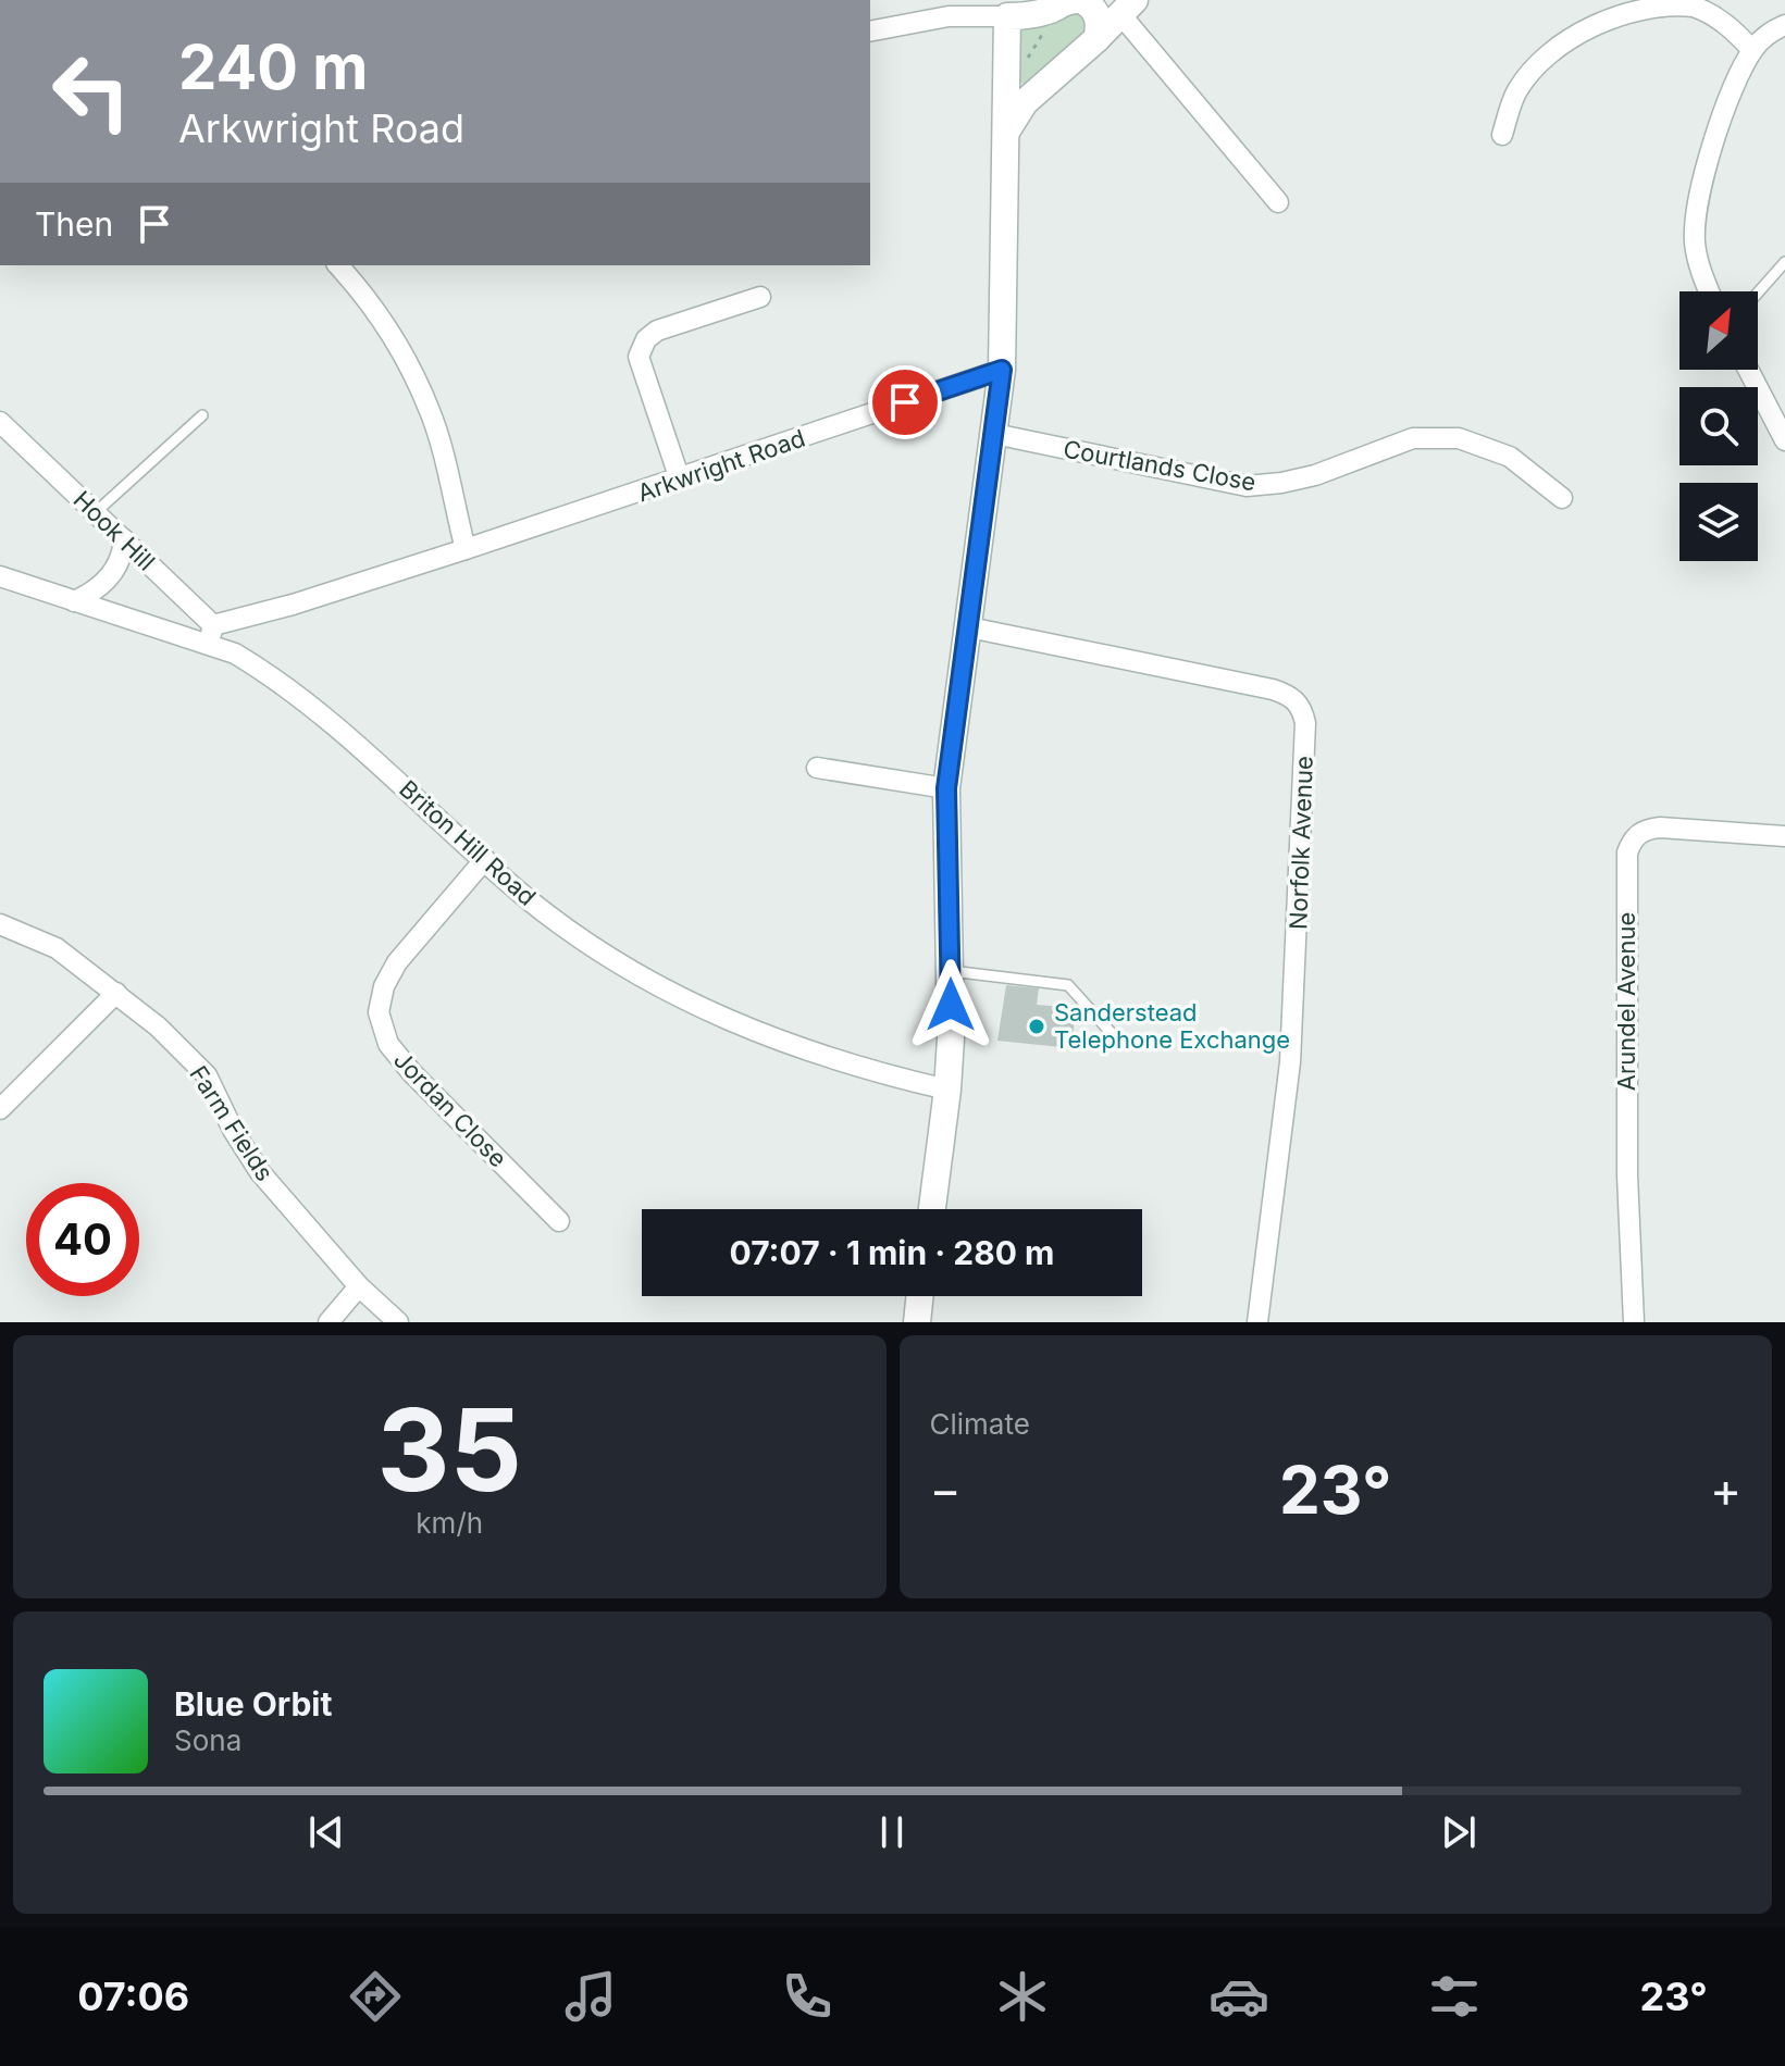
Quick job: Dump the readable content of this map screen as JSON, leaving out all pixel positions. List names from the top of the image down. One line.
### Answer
{"streets":{"street":["Arkwright Road","Courtlands Close","Hook Hill","Briton Hill Road","Norfolk Avenue","Arundel Avenue","Jordan Close","Farm Fields"]},"crossings":[["Arkwright Road","Hook Hill"],["Briton Hill Road","Jordan Close"]],"places":["Sanderstead Telephone Exchange"],"north":"top right","page":{"turn":["240 m","Arkwright Road"],"then":"Then","limit":"40","trip":"07:07 · 1 min · 280 m","tile":[["35","km/h"],"Climate"],"heat":["−","23°","+"],"song":["Blue Orbit","Sona"],"tabs":["07:06","23°"]}}
